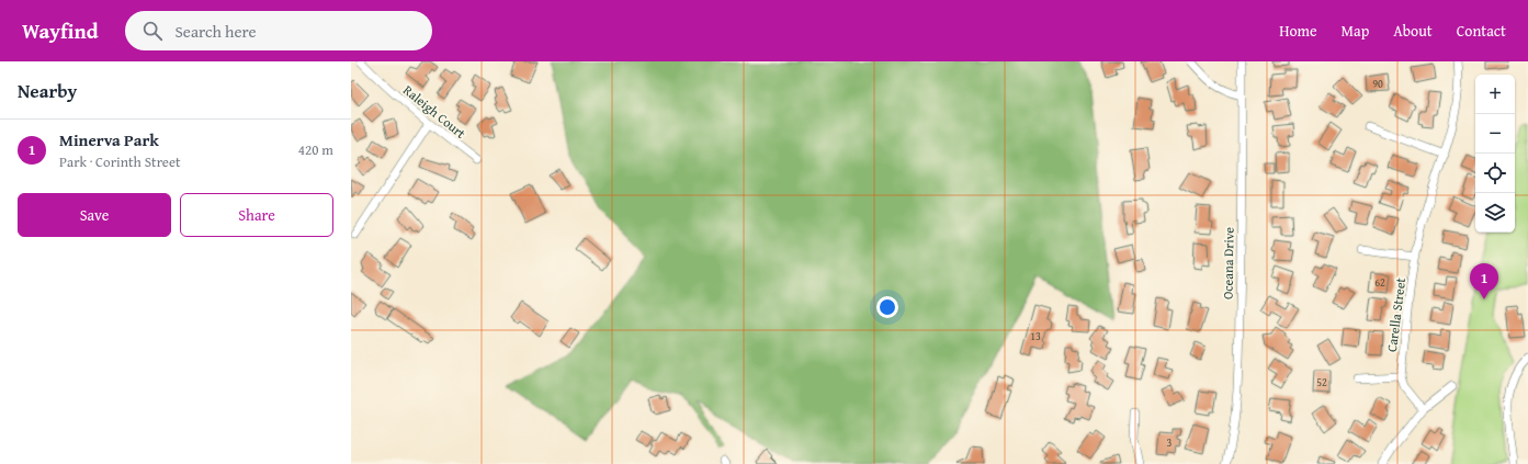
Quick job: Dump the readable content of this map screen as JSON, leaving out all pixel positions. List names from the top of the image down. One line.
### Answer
{"streets":{"street":["Raleigh Court","Oceana Drive","Carella Street"]},"house_numbers":["90","62","13","52","3"],"page":{"header":"Wayfind","search":"Search here","nav":["Home","Map","About","Contact"],"heading":"Nearby","map_buttons":["+","−"],"list":[{"mark":"1","name":"Minerva Park","note":"Park · Corinth Street","value":"420 m"}],"buttons":["Save","Share"],"pins":"1"}}
